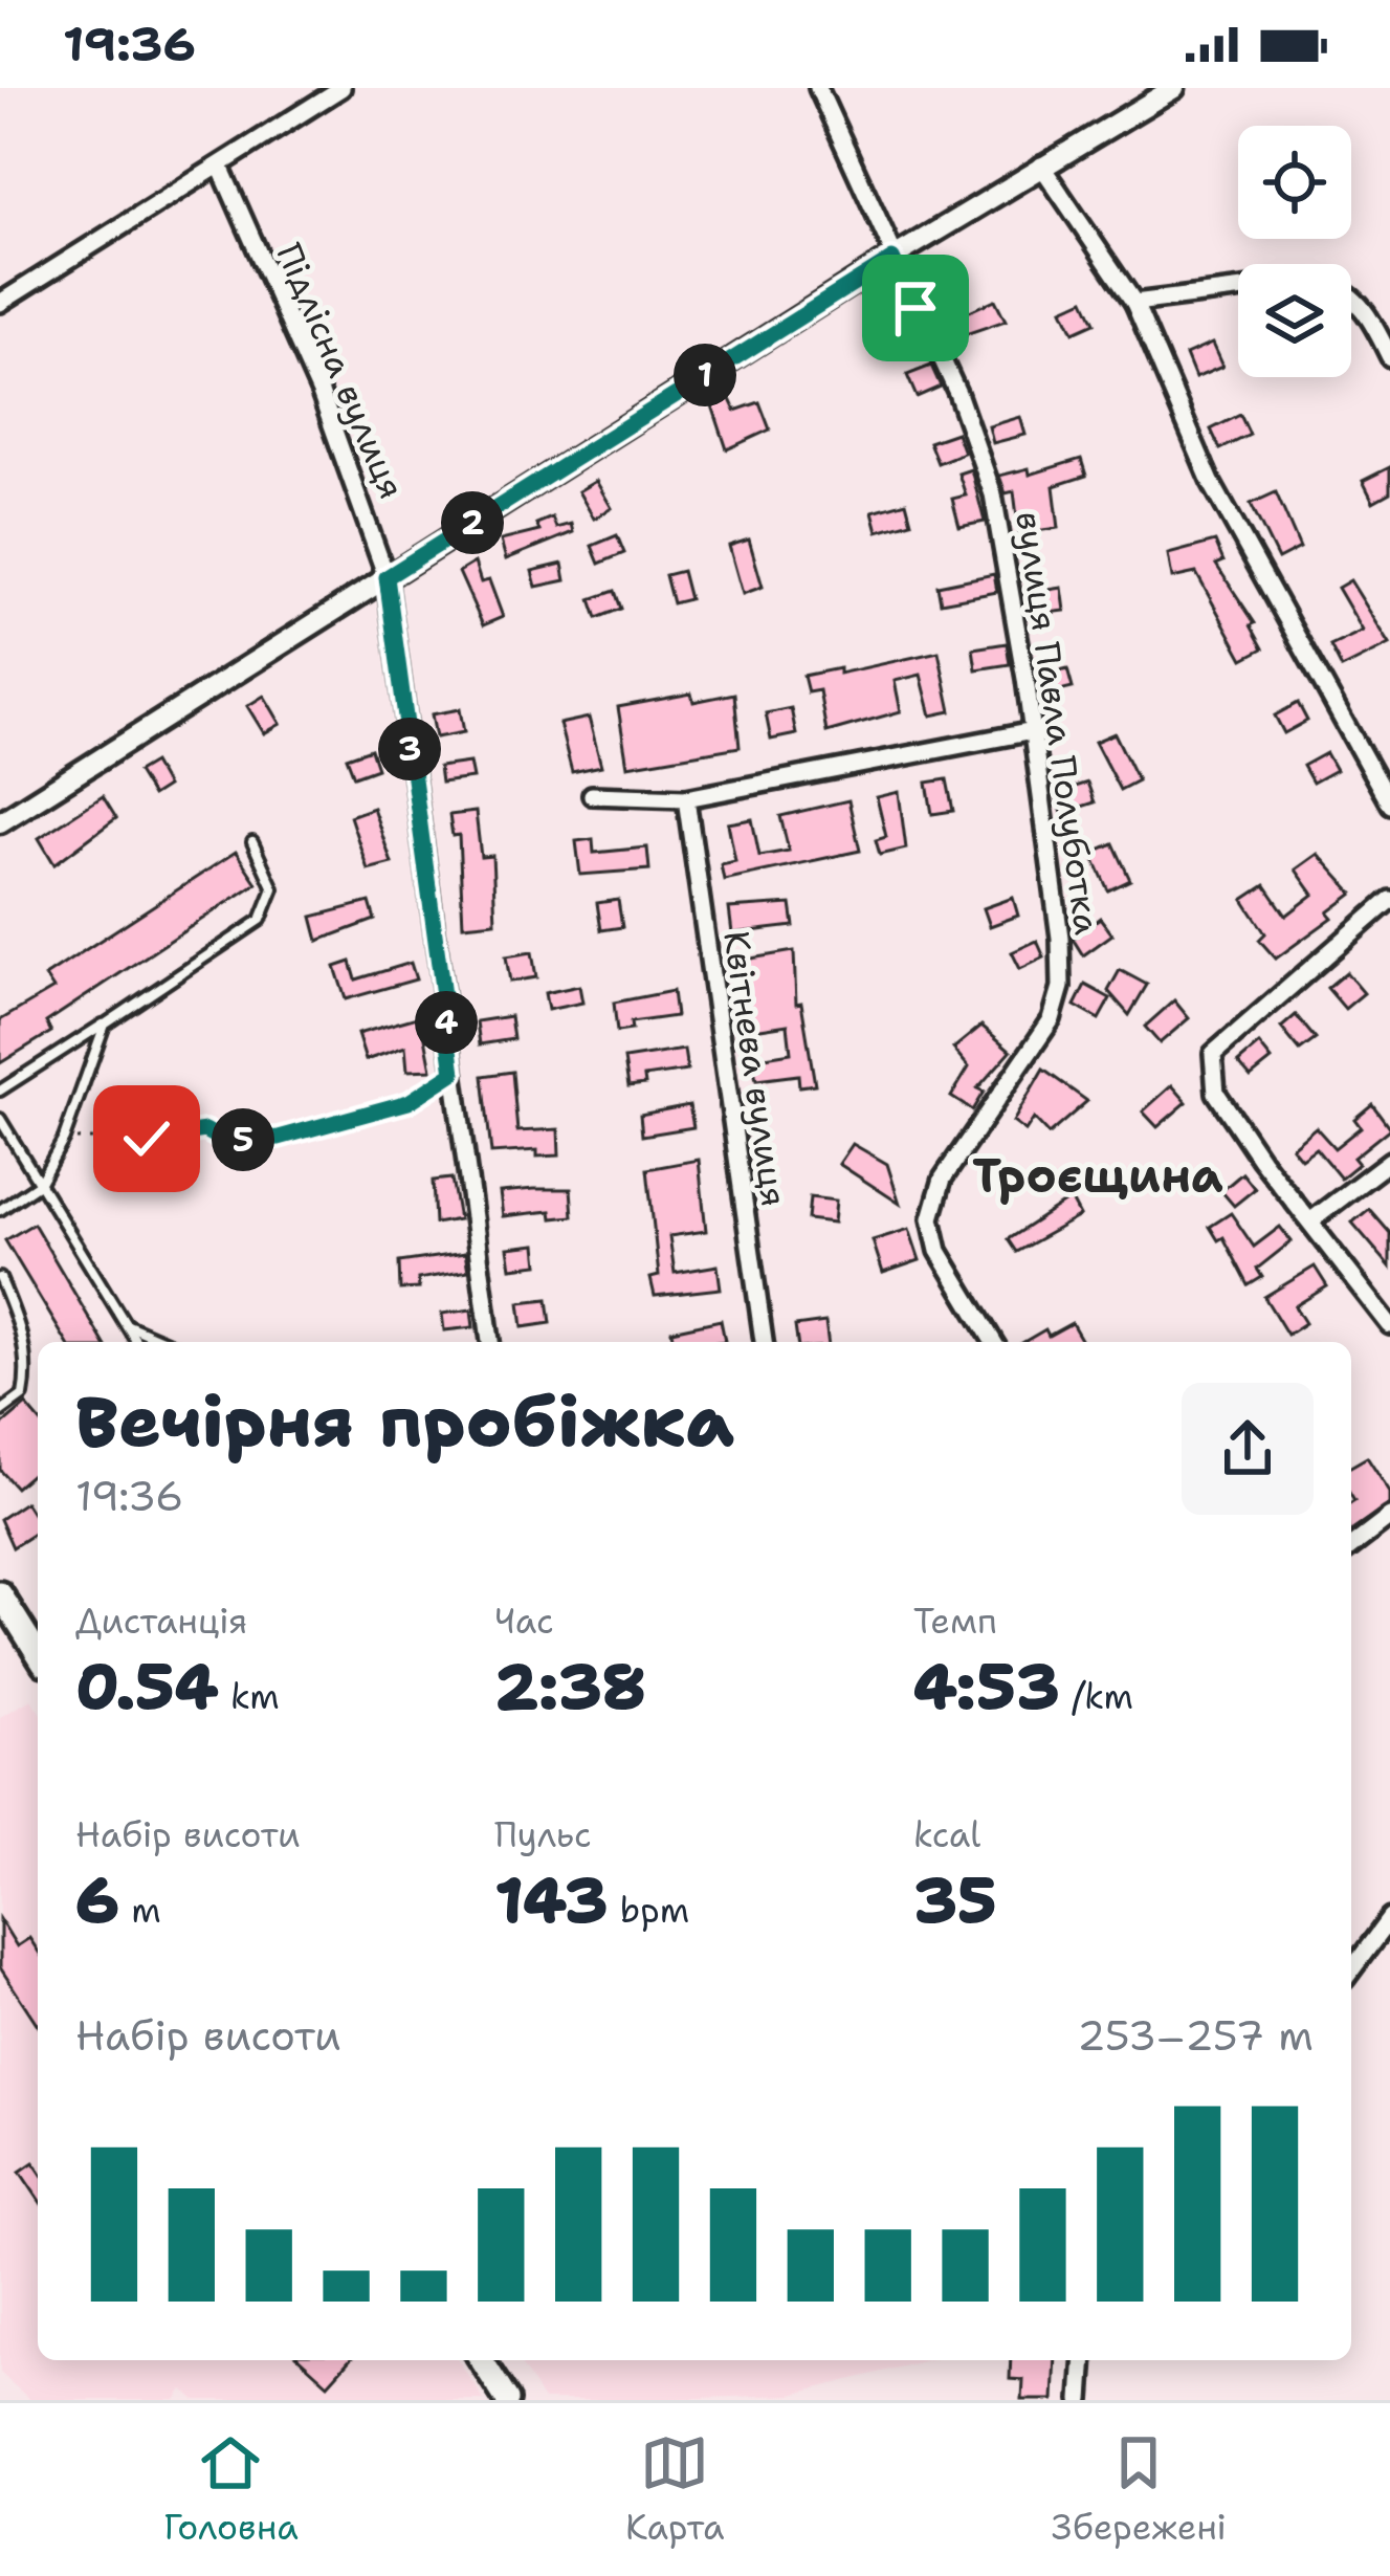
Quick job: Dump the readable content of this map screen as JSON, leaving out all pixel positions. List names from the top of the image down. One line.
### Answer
{"streets":{"street":["Підлісна вулиця","вулиця Павла Полуботка","Квітнева вулиця"]},"districts":["Троєщина"],"page":{"status":"19:36","pins":["1","2","3","4","5"],"heading":["Вечірня пробіжка","19:36"],"stats":[["Дистанція","0.54 km"],["Час","2:38"],["Темп","4:53 /km"],["Набір висоти","6 m"],["Пульс","143 bpm"],["kcal","35"]],"chart":["Набір висоти","253–257 m"],"tabs":["Головна","Карта","Збережені"]}}
